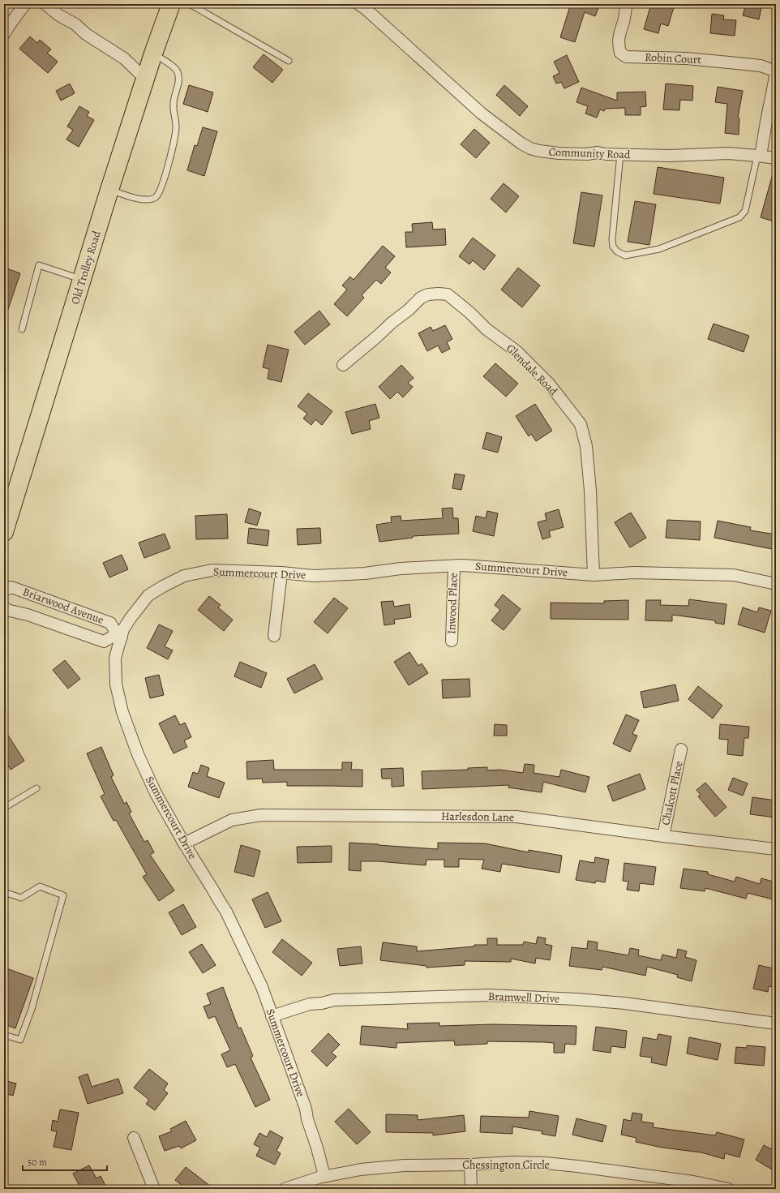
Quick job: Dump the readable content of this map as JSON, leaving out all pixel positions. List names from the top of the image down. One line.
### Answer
{"streets":{"main road":["Old Trolley Road"],"street":["Robin Court","Community Road","Glendale Road","Summercourt Drive","Inwood Place","Briarwood Avenue","Chalcott Place","Harlesdon Lane","Bramwell Drive","Chessington Circle"]},"crossings":[["Glendale Road","Summercourt Drive"],["Summercourt Drive","Inwood Place"],["Summercourt Drive","Briarwood Avenue"],["Summercourt Drive","Harlesdon Lane"],["Summercourt Drive","Bramwell Drive"],["Summercourt Drive","Chessington Circle"],["Chalcott Place","Harlesdon Lane"]],"scale_bar":"50 m"}
